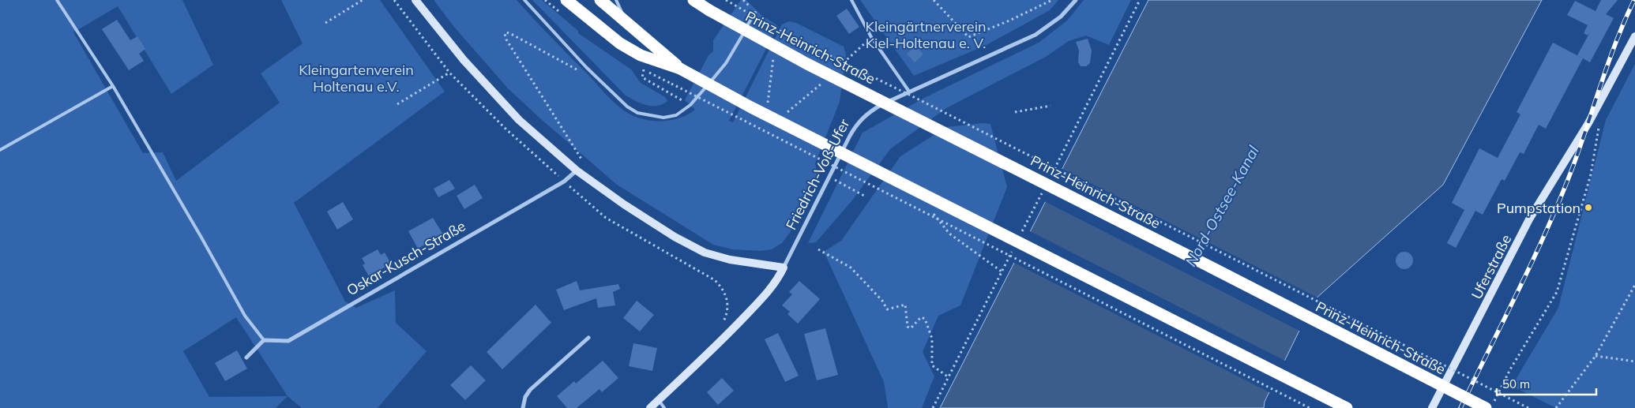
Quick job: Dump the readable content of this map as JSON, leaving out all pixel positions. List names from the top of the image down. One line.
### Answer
{"streets":{"highway":["Prinz-Heinrich-Straße"],"street":["Friedrich-Voß-Ufer","Oskar-Kusch-Straße","Uferstraße"]},"water":["Nord-Ostsee-Kanal"],"parks":["Kleingärtnerverein Kiel-Holtenau e. V.","Kleingartenverein Holtenau e.V."],"places":["Pumpstation"],"scale_bar":"50 m"}
